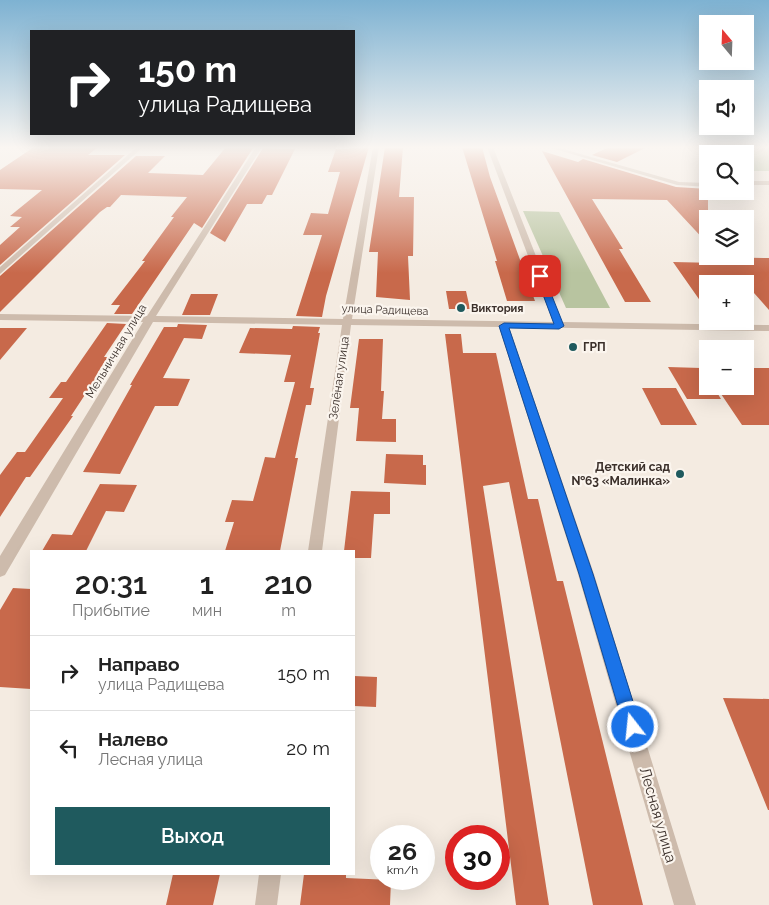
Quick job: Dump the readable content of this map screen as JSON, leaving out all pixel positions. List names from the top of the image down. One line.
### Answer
{"streets":{"street":["улица Радищева","Мельничная улица","Зелёная улица","Лесная улица"]},"crossings":[["улица Радищева","Мельничная улица"],["улица Радищева","Зелёная улица"],["улица Радищева","Лесная улица"]],"places":["Виктория","ГРП","Детский сад №63 «Малинка»"],"north":"top","page":{"map_buttons":["+","−"],"turn":["150 m","улица Радищева"],"eta":["20:31","Прибытие","1","мин","210","m"],"list":[{"name":"Направо","note":"улица Радищева","value":"150 m"},{"name":"Налево","note":"Лесная улица","value":"20 m"}],"buttons":"Выход","speed":"26 km/h","limit":"30"}}
